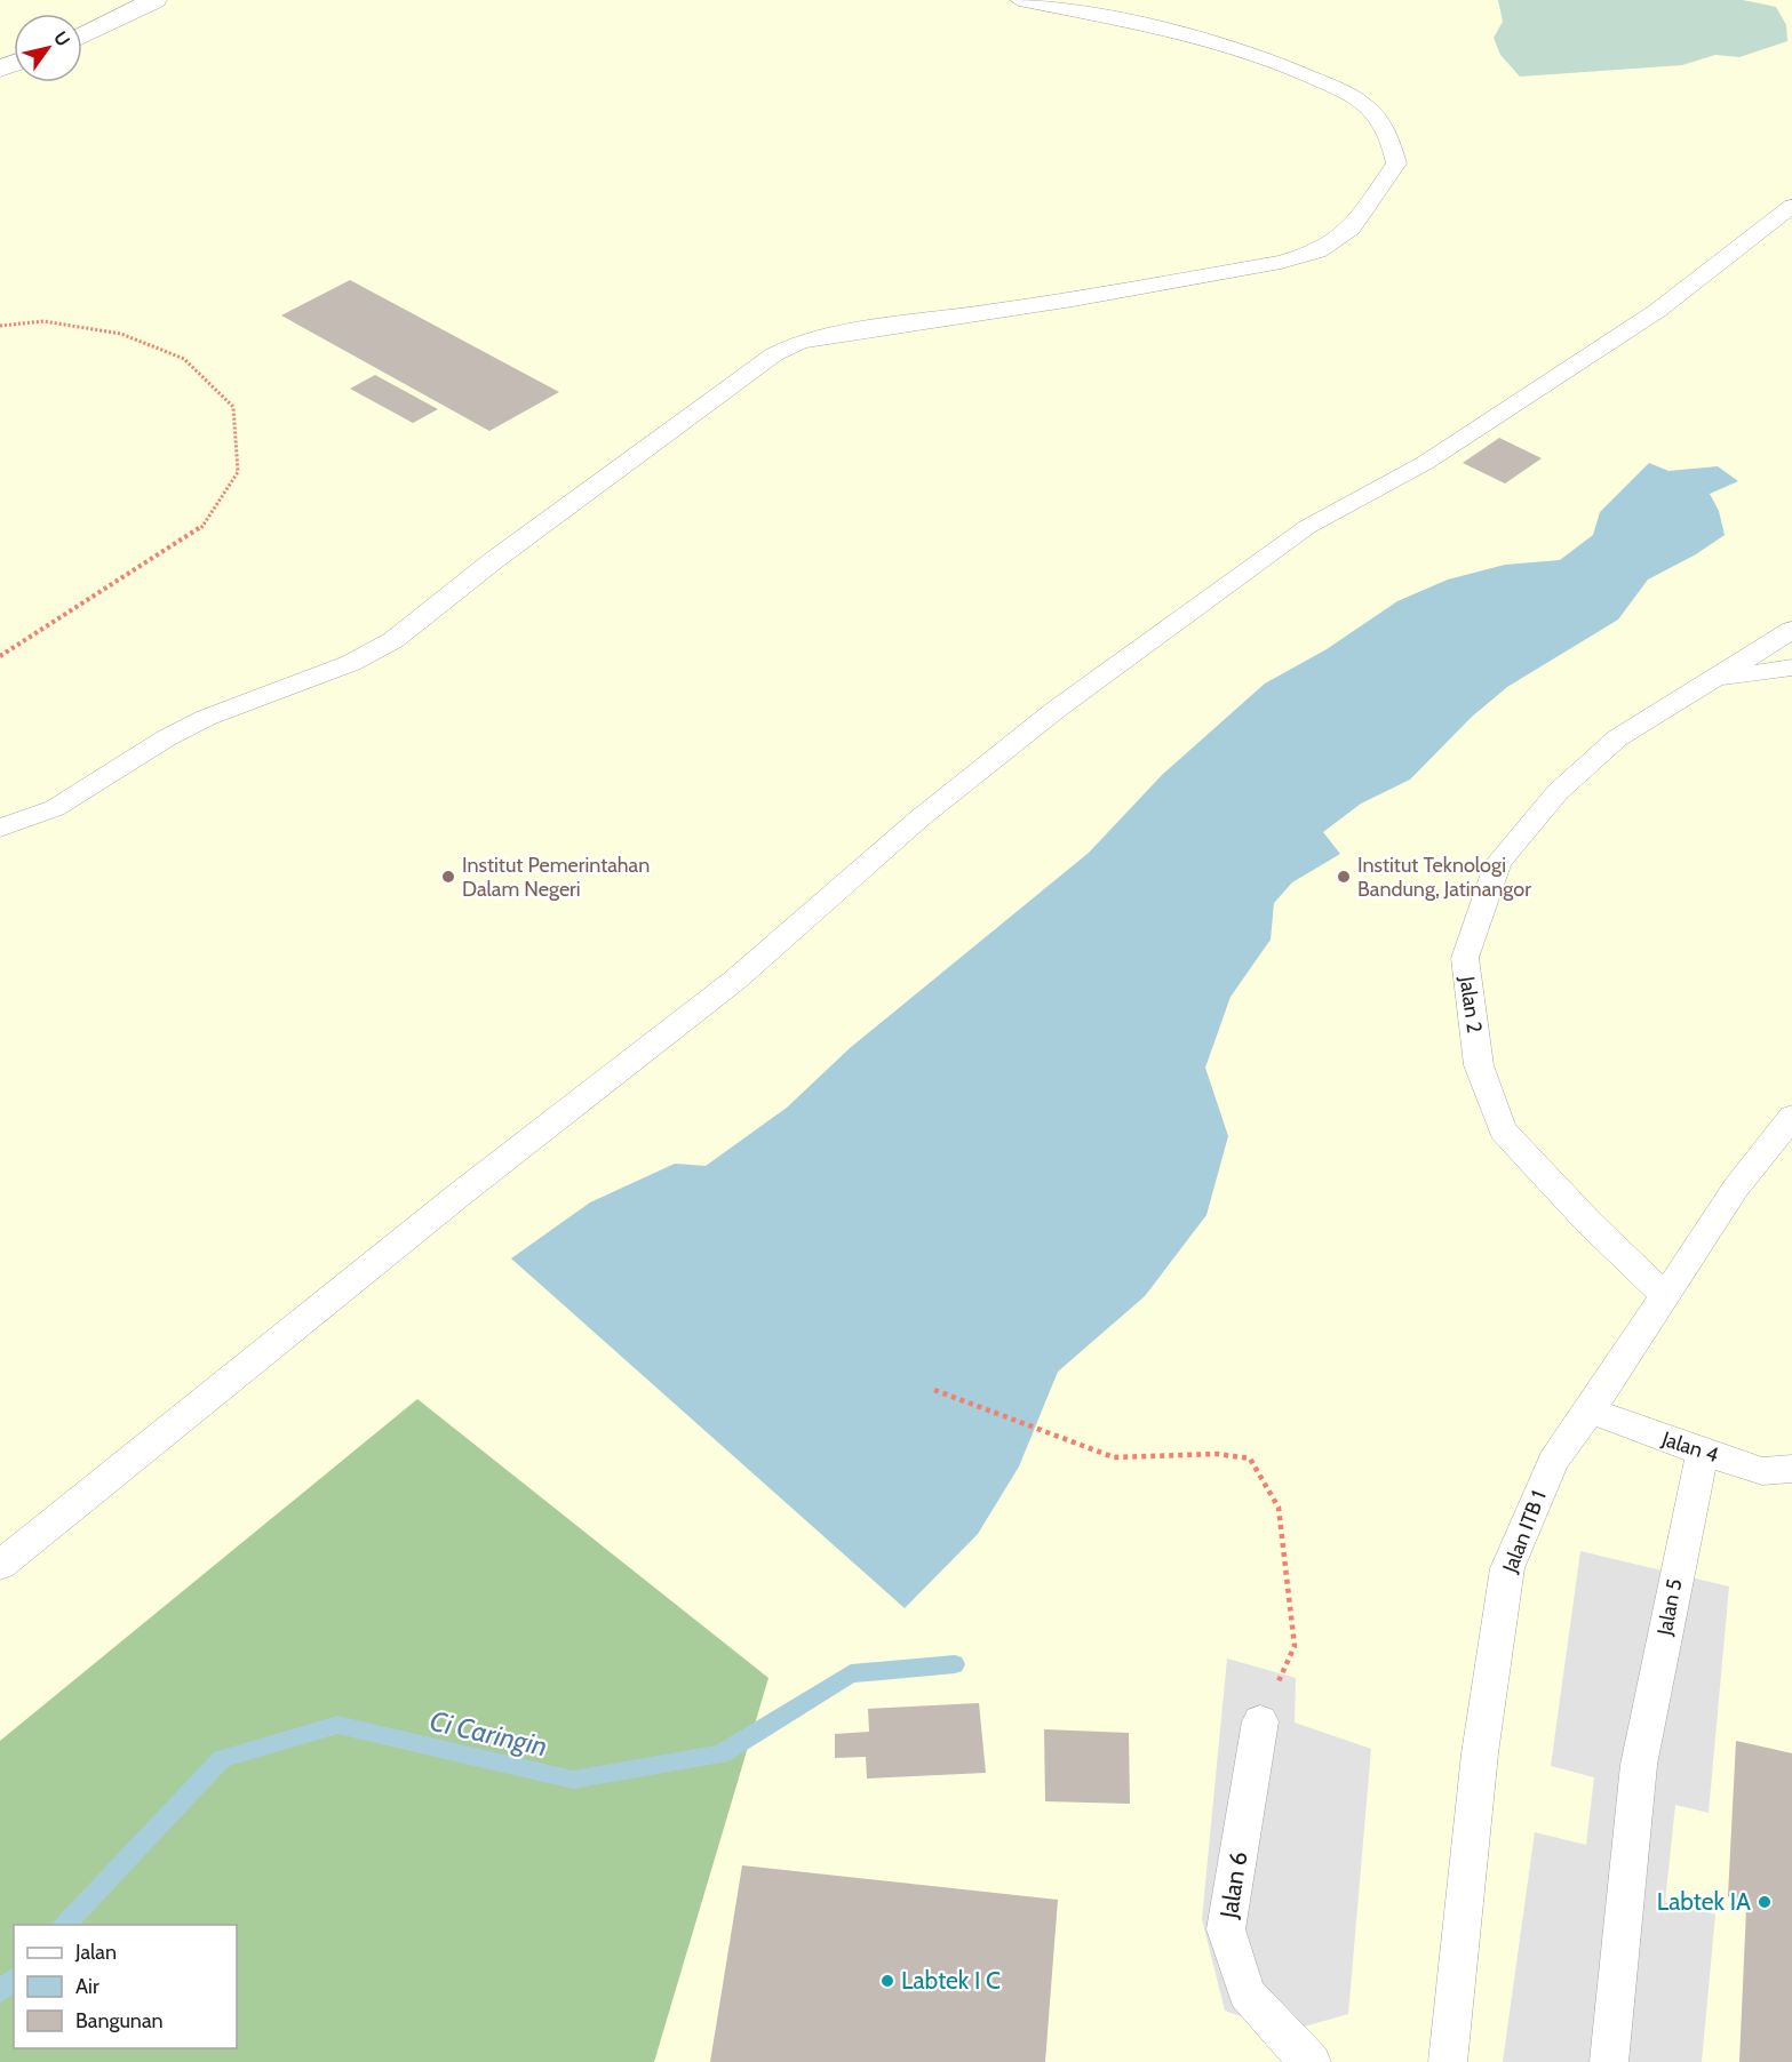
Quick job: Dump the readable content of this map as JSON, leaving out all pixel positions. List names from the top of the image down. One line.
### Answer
{"streets":{"lane":["Jalan 2","Jalan 4","Jalan ITB 1","Jalan 5","Jalan 6"]},"crossings":[["Jalan 2","Jalan ITB 1"],["Jalan 4","Jalan ITB 1"],["Jalan 4","Jalan 5"]],"water":["Ci Caringin"],"places":["Institut Pemerintahan Dalam Negeri","Institut Teknologi Bandung, Jatinangor","Labtek IA","Labtek I C"],"legend":["Jalan","Air","Bangunan"],"north":"top right"}
